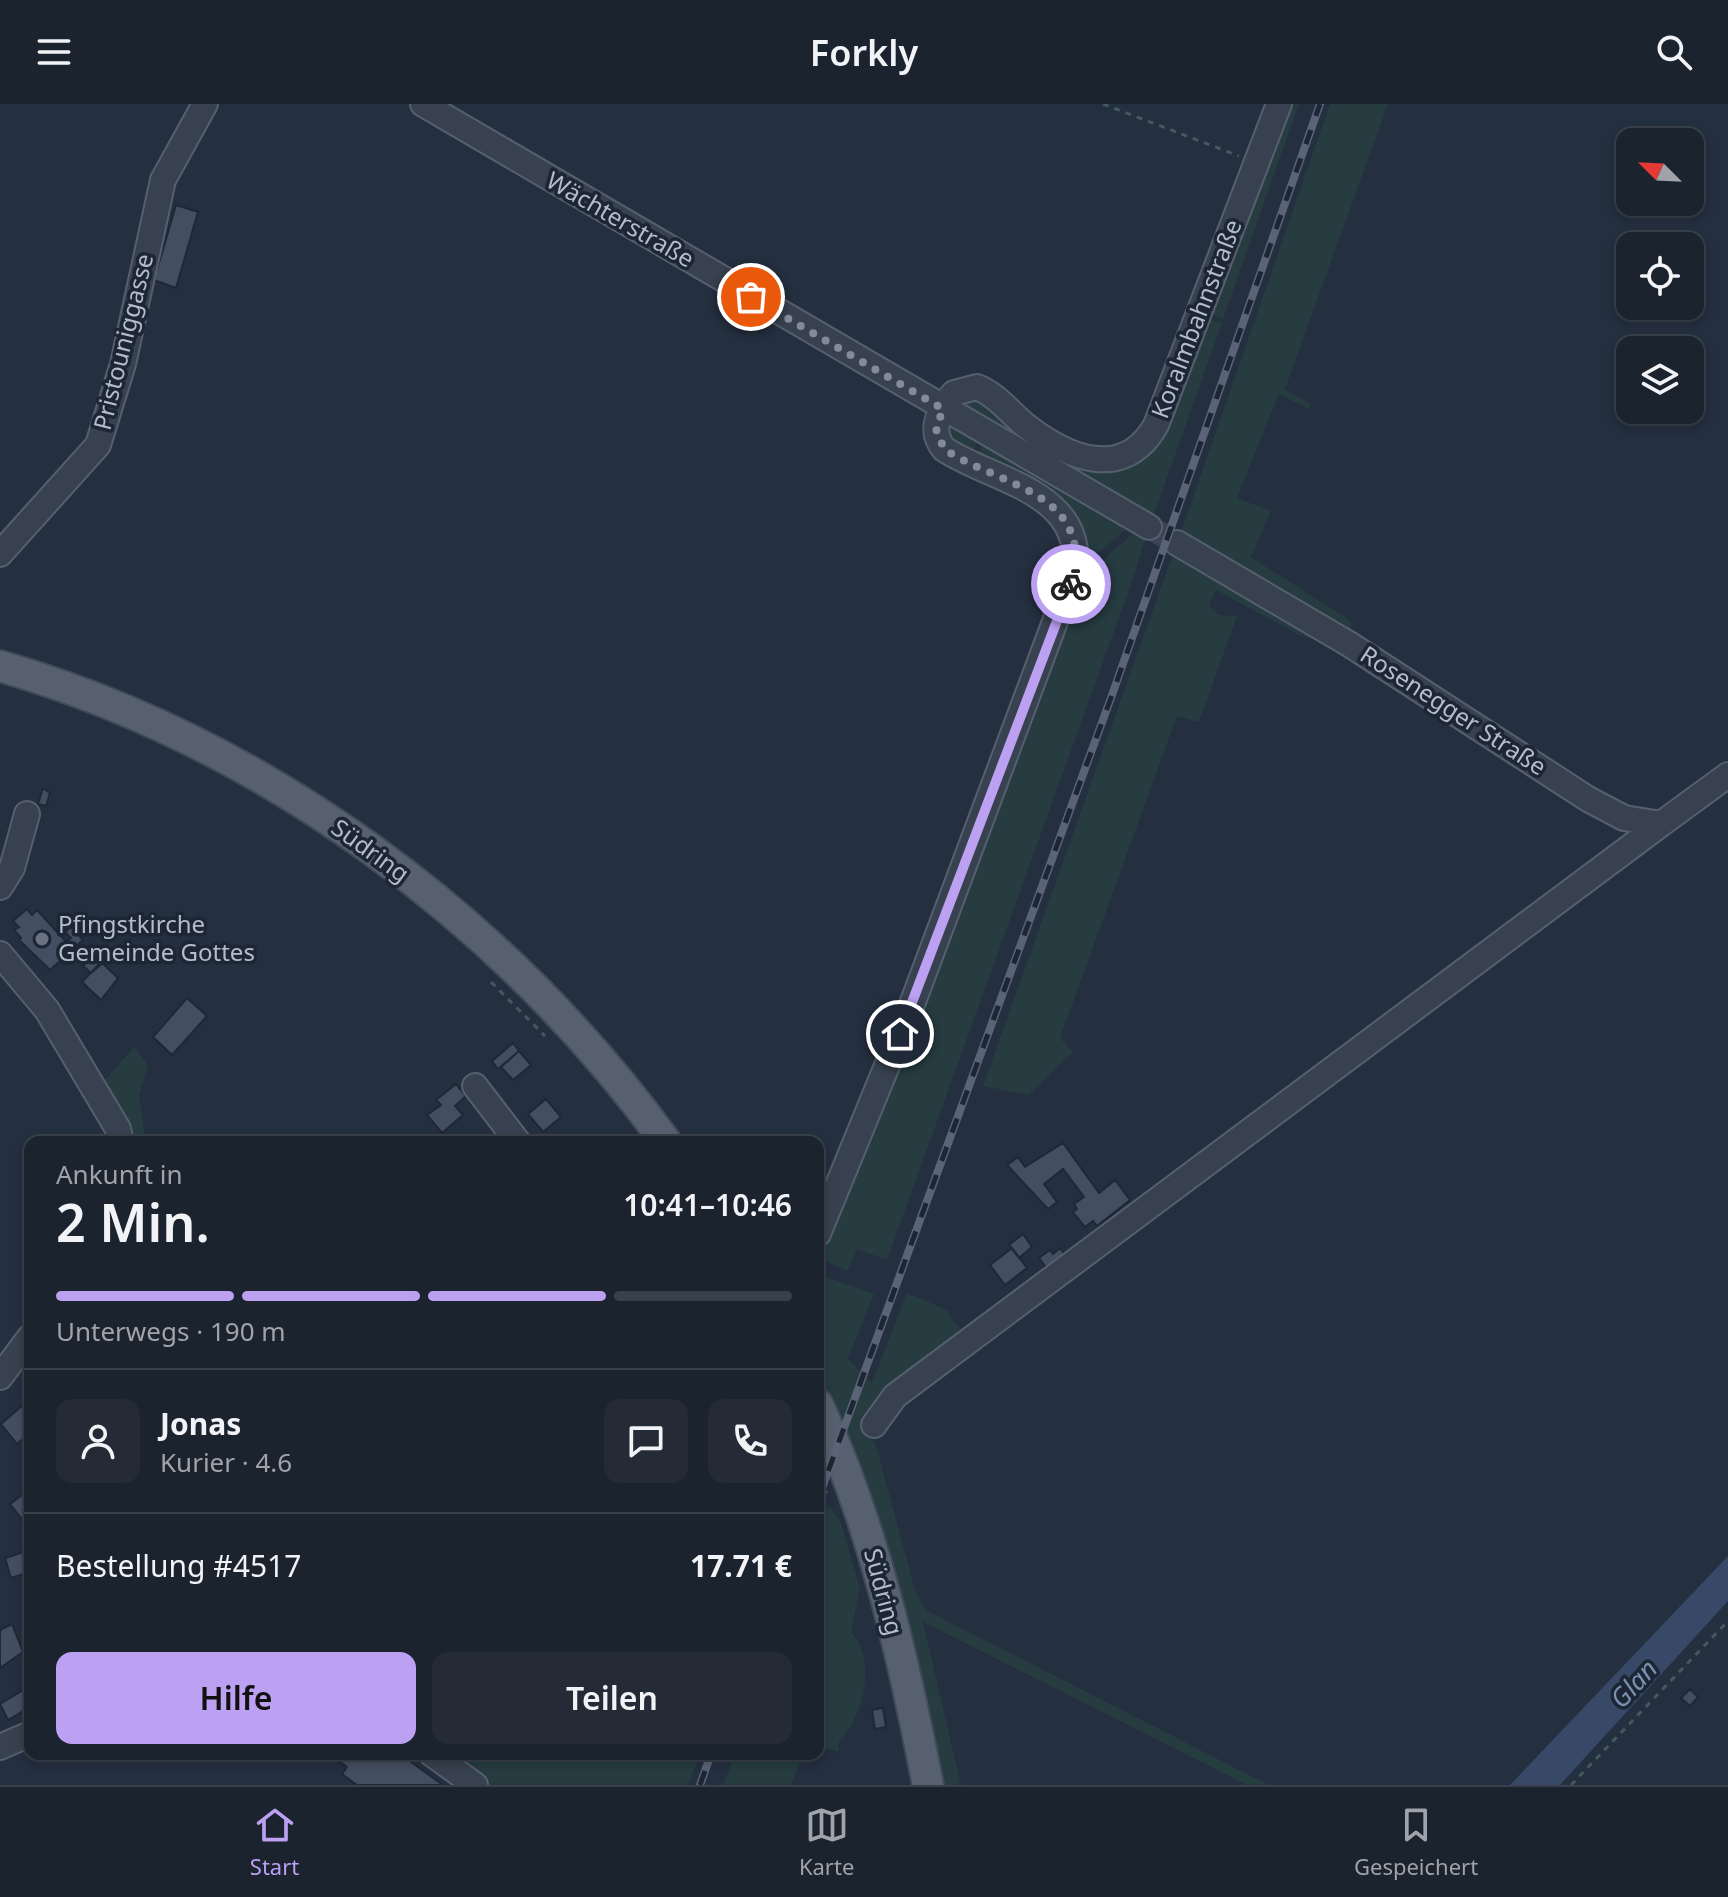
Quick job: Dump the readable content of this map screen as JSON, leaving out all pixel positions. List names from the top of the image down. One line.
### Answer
{"streets":{"main road":["Südring"],"street":["Wächterstraße","Koralmbahnstraße","Pristouniggasse","Rosenegger Straße"]},"crossings":[["Wächterstraße","Koralmbahnstraße"]],"water":["Glan"],"places":["Pfingstkirche Gemeinde Gottes"],"north":"top left","page":{"header":"Forkly","heading":["2 Min.","Ankunft in","10:41–10:46"],"panel":["Jonas","Kurier · 4.6","Bestellung #4517","17.71 €"],"bar":"Unterwegs · 190 m","buttons":["Hilfe","Teilen"],"tabs":["Start","Karte","Gespeichert"]}}
